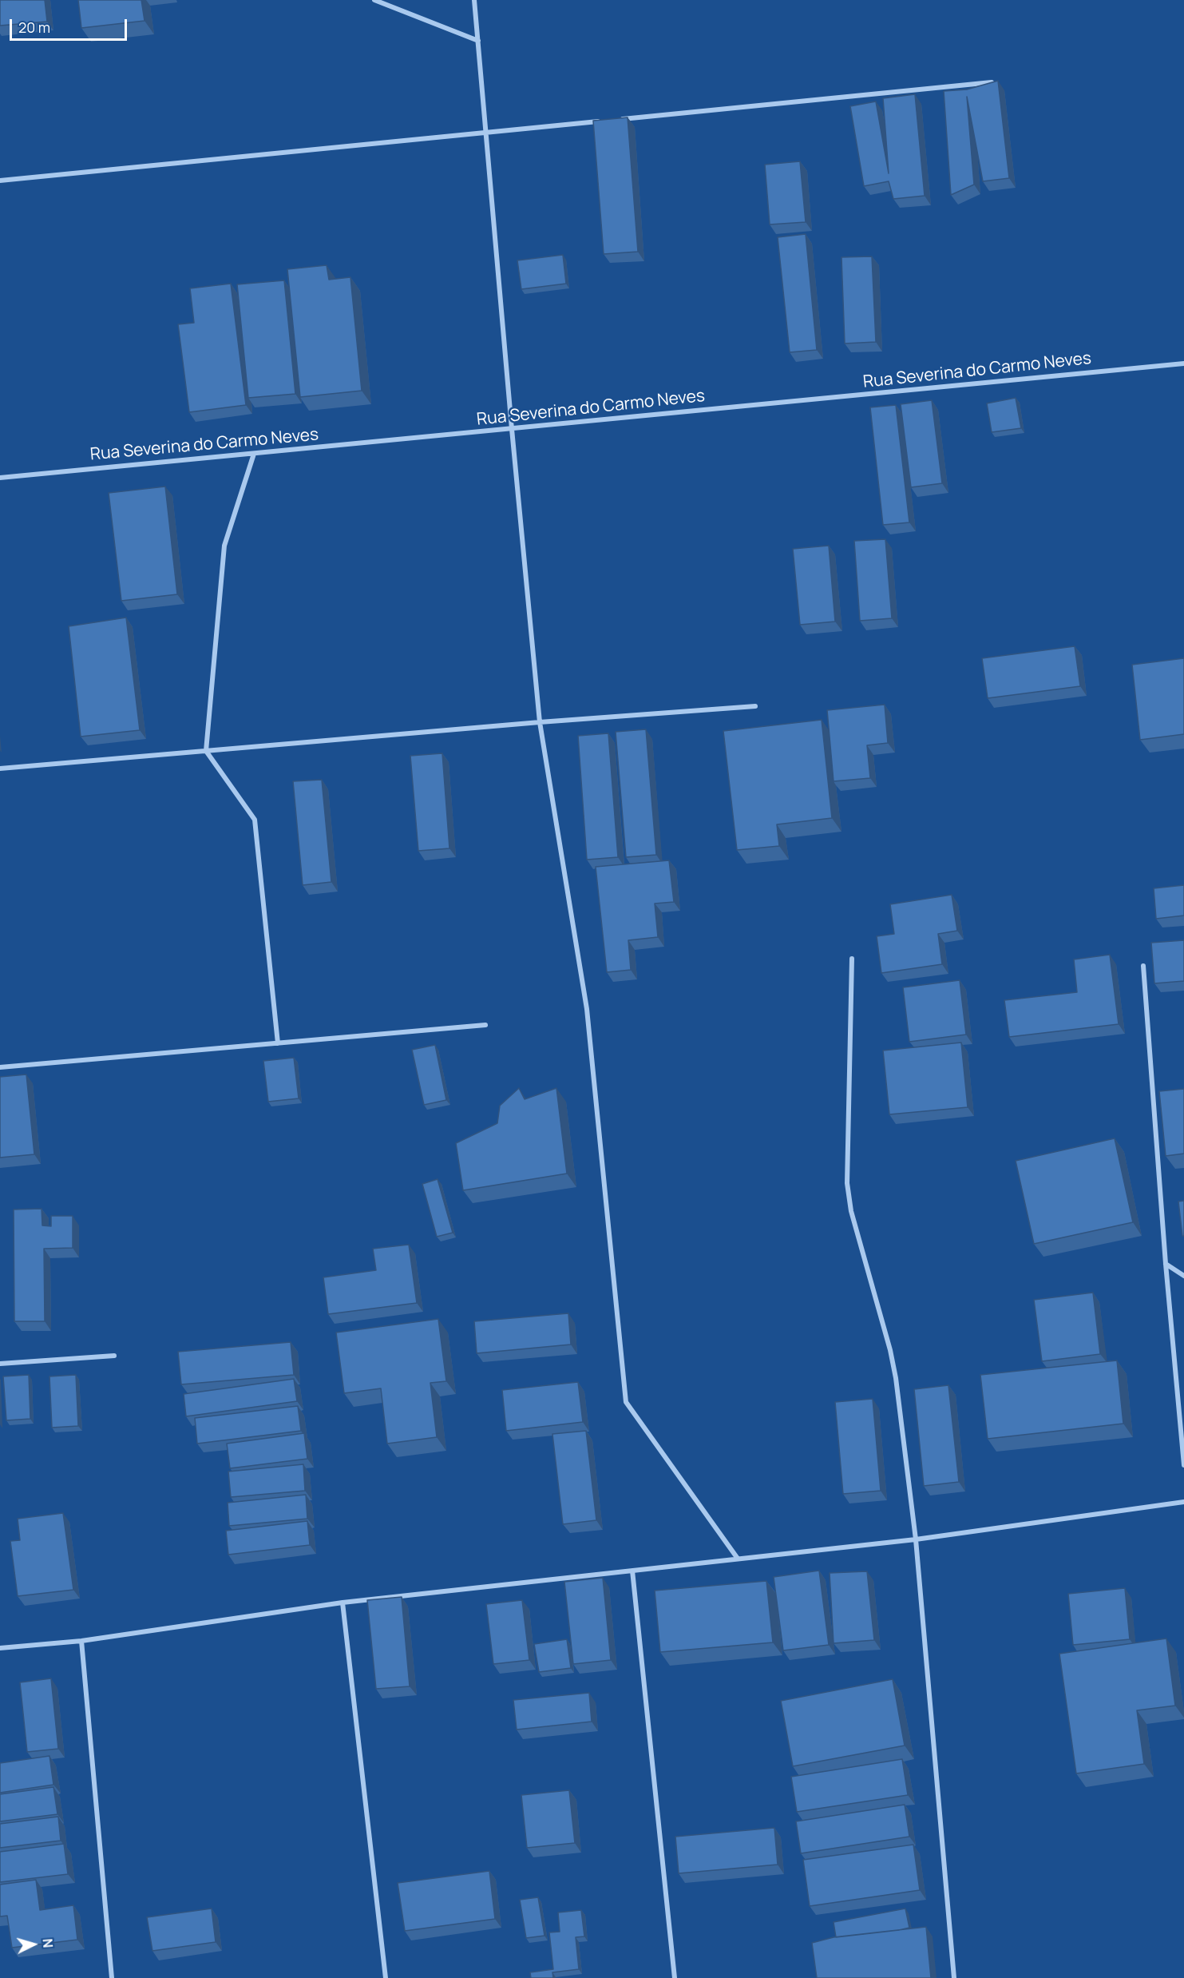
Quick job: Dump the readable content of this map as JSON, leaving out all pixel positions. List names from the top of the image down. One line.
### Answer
{"streets":{"street":["Rua Severina do Carmo Neves"]},"scale_bar":"20 m","north":"right"}
